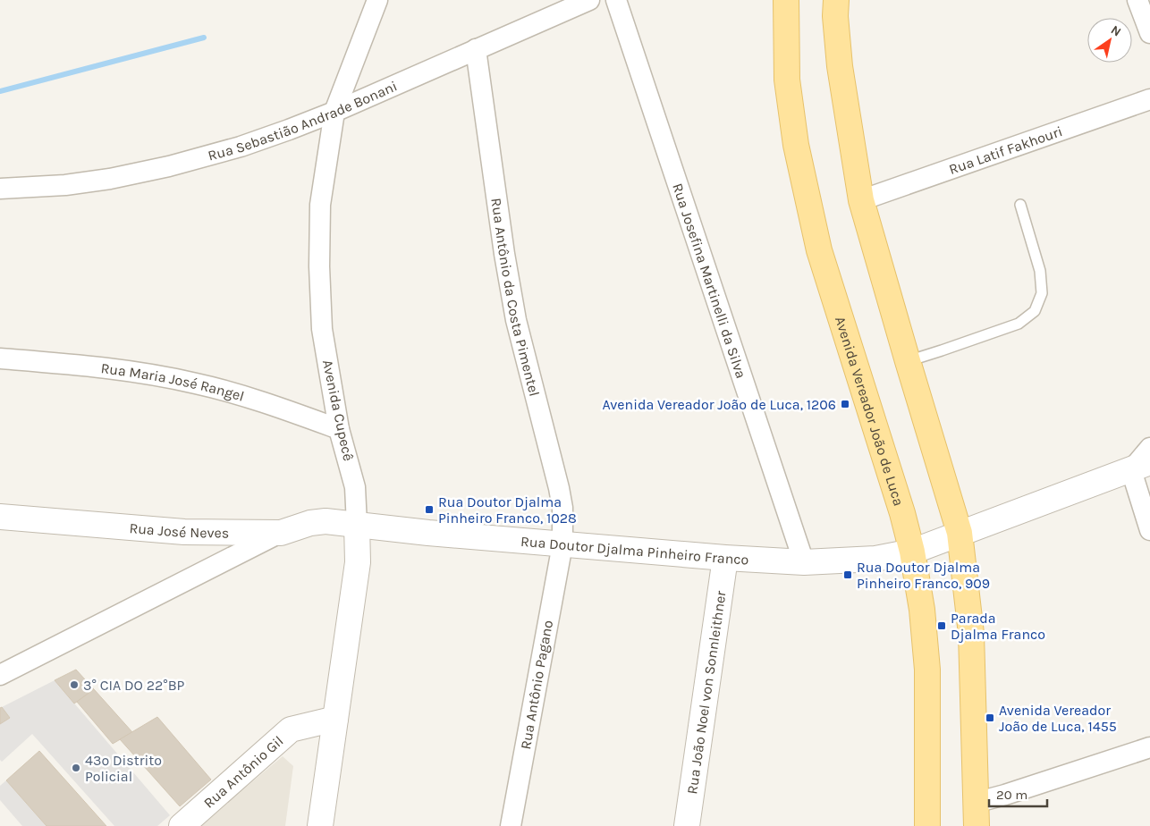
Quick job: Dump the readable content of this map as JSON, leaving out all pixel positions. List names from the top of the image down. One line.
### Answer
{"streets":{"main road":["Avenida Vereador João de Luca"],"street":["Rua Sebastião Andrade Bonani","Rua Latif Fakhouri","Rua Josefina Martinelli da Silva","Rua Antônio da Costa Pimentel","Rua Maria José Rangel","Avenida Cupecê","Rua José Neves","Rua Doutor Djalma Pinheiro Franco","Rua Antônio Pagano","Rua João Noel von Sonnleithner","Rua Antônio Gil"]},"crossings":[["Rua Sebastião Andrade Bonani","Rua Antônio da Costa Pimentel"],["Rua Sebastião Andrade Bonani","Avenida Cupecê"],["Rua Josefina Martinelli da Silva","Rua Doutor Djalma Pinheiro Franco"],["Rua Antônio da Costa Pimentel","Rua Doutor Djalma Pinheiro Franco"],["Rua Antônio da Costa Pimentel","Rua Antônio Pagano"],["Rua Maria José Rangel","Avenida Cupecê"],["Avenida Cupecê","Rua José Neves"],["Avenida Cupecê","Rua Doutor Djalma Pinheiro Franco"],["Avenida Cupecê","Rua Antônio Gil"],["Avenida Vereador João de Luca","Rua Doutor Djalma Pinheiro Franco"],["Rua José Neves","Rua Doutor Djalma Pinheiro Franco"],["Rua Doutor Djalma Pinheiro Franco","Rua Antônio Pagano"],["Rua Doutor Djalma Pinheiro Franco","Rua João Noel von Sonnleithner"]],"places":{"transit":["Avenida Vereador João de Luca, 1206","Rua Doutor Djalma Pinheiro Franco, 1028","Rua Doutor Djalma Pinheiro Franco, 909","Parada Djalma Franco","Avenida Vereador João de Luca, 1455"],"other":["3° CIA DO 22°BP","43º Distrito Policial"]},"scale_bar":"20 m","north":"top right"}
